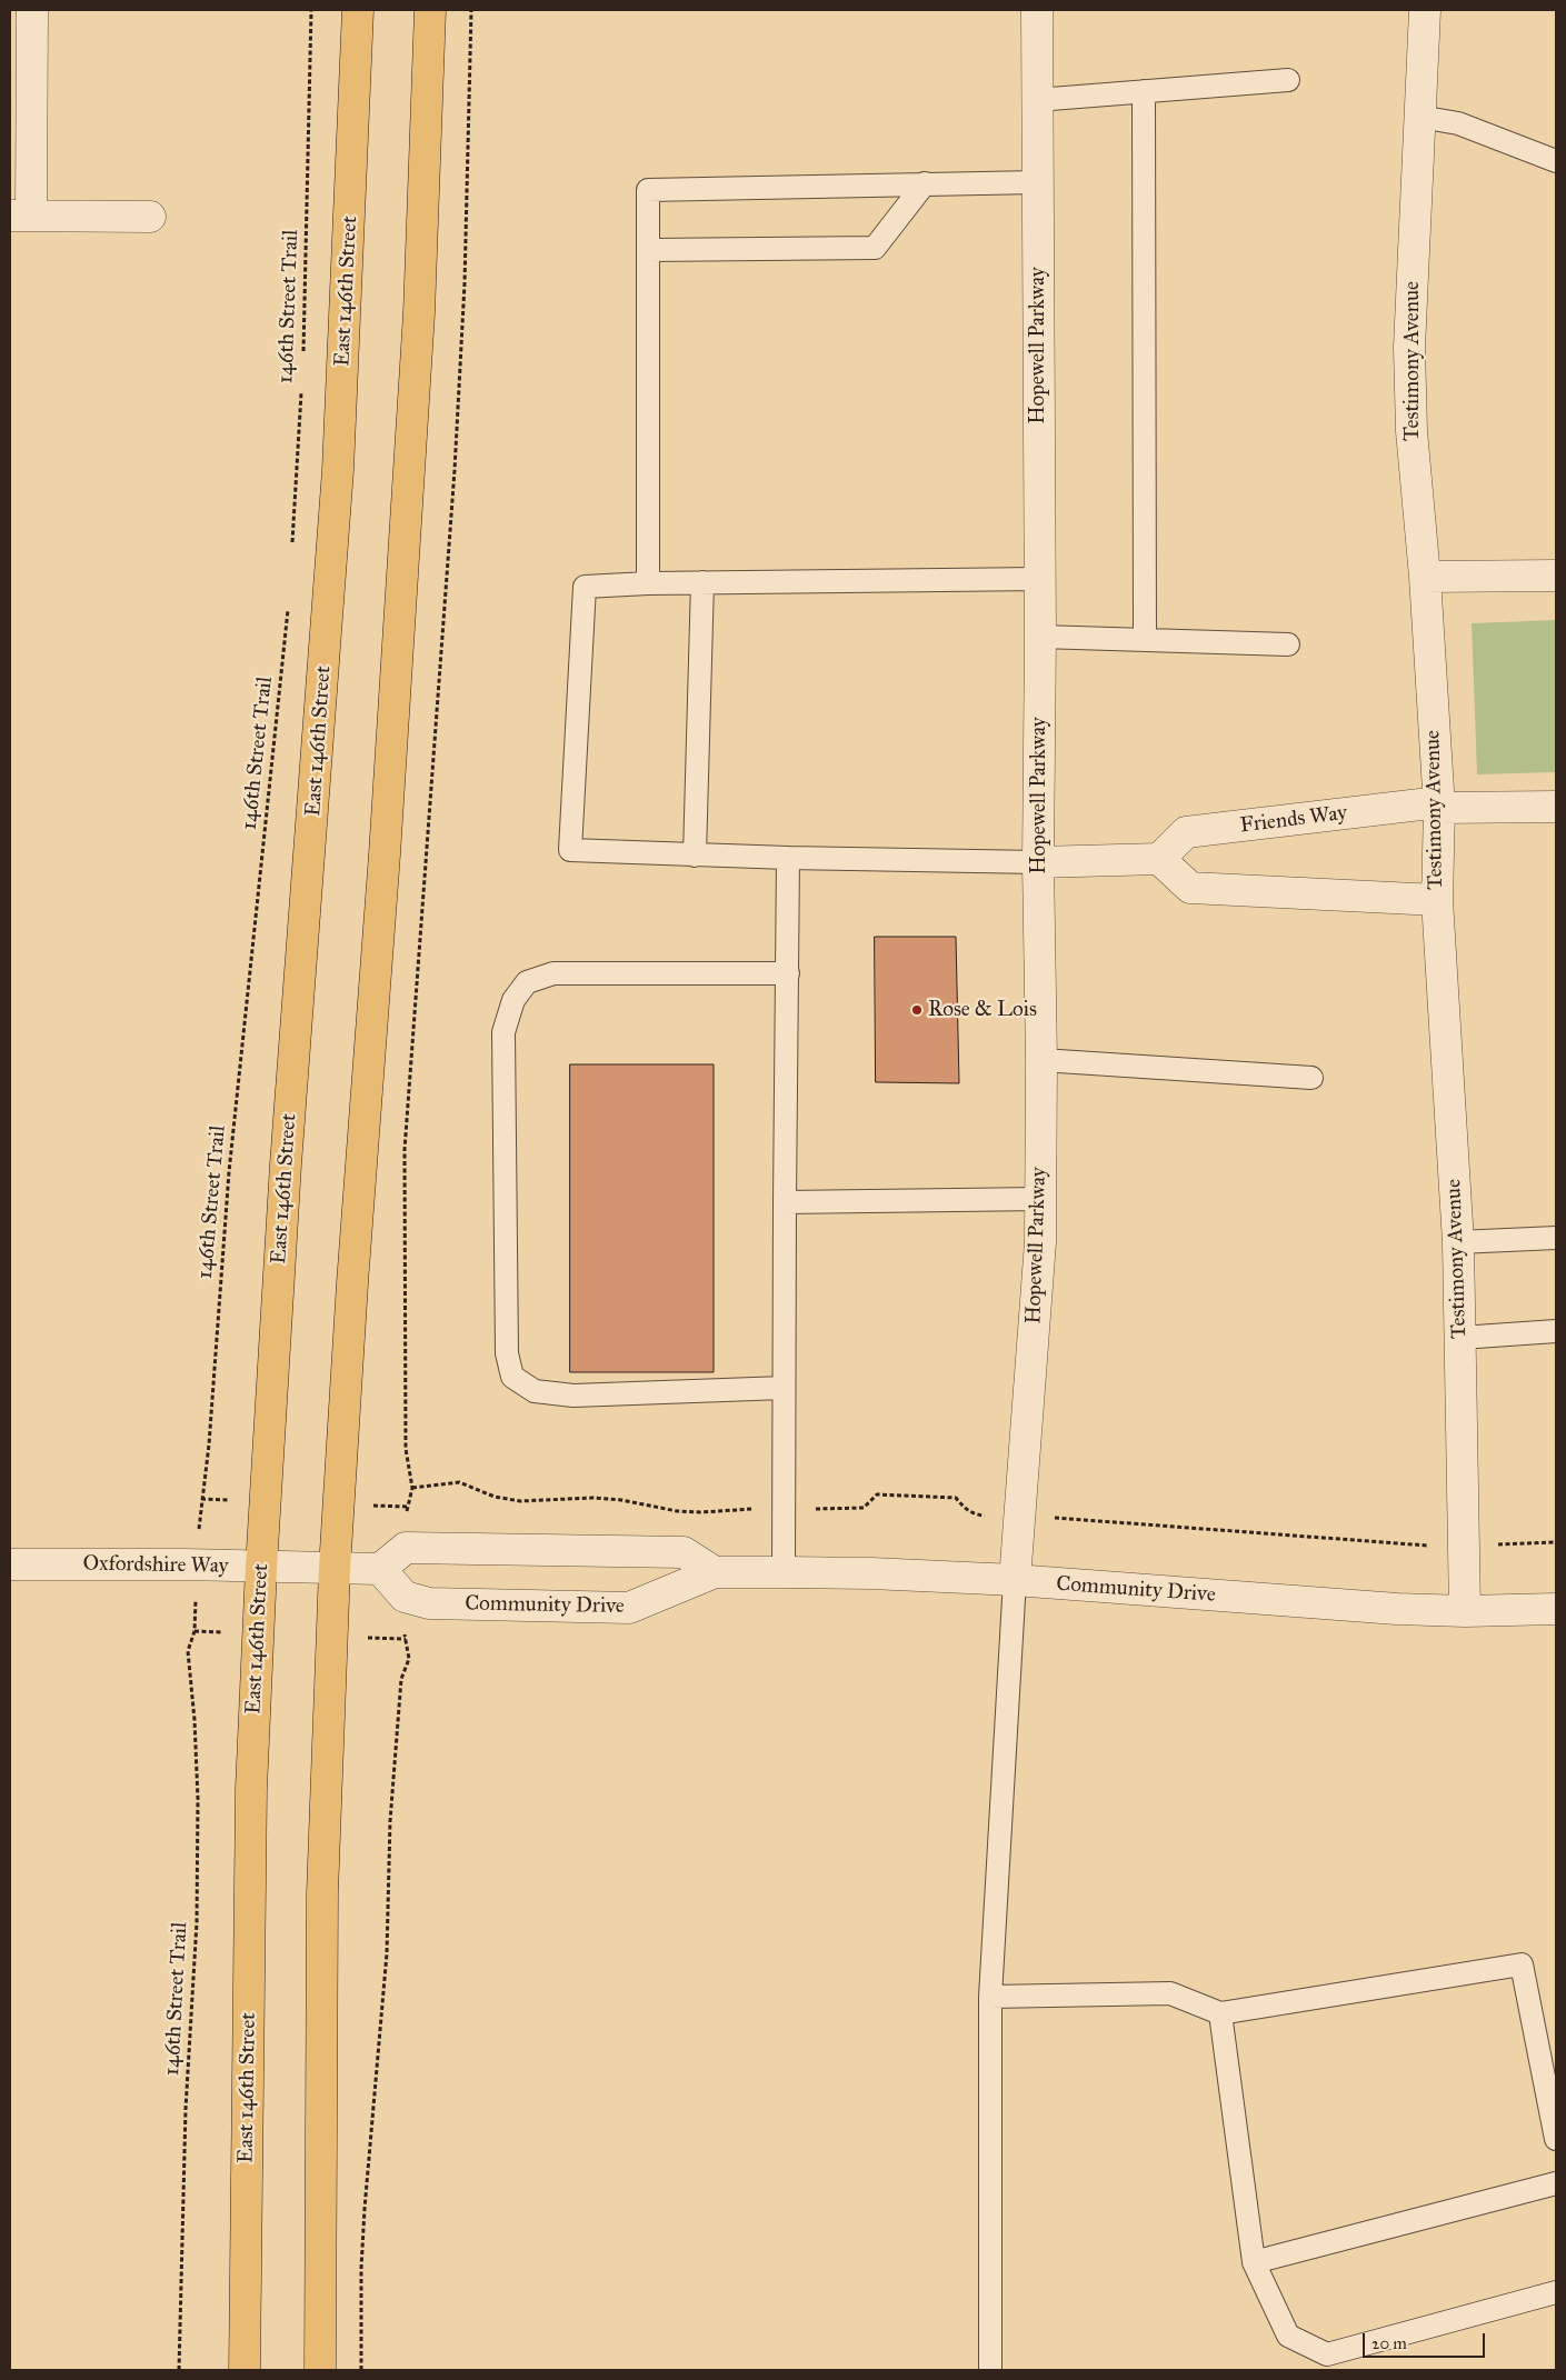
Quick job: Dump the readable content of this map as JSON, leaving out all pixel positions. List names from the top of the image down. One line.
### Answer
{"streets":{"main road":["East 146th Street"],"street":["Hopewell Parkway","Testimony Avenue","Friends Way","Oxfordshire Way","Community Drive"],"path":["146th Street Trail"]},"crossings":[["East 146th Street","Oxfordshire Way"],["Hopewell Parkway","Community Drive"],["Testimony Avenue","Friends Way"],["Testimony Avenue","Community Drive"]],"places":["Rose & Lois"],"scale_bar":"20 m"}
